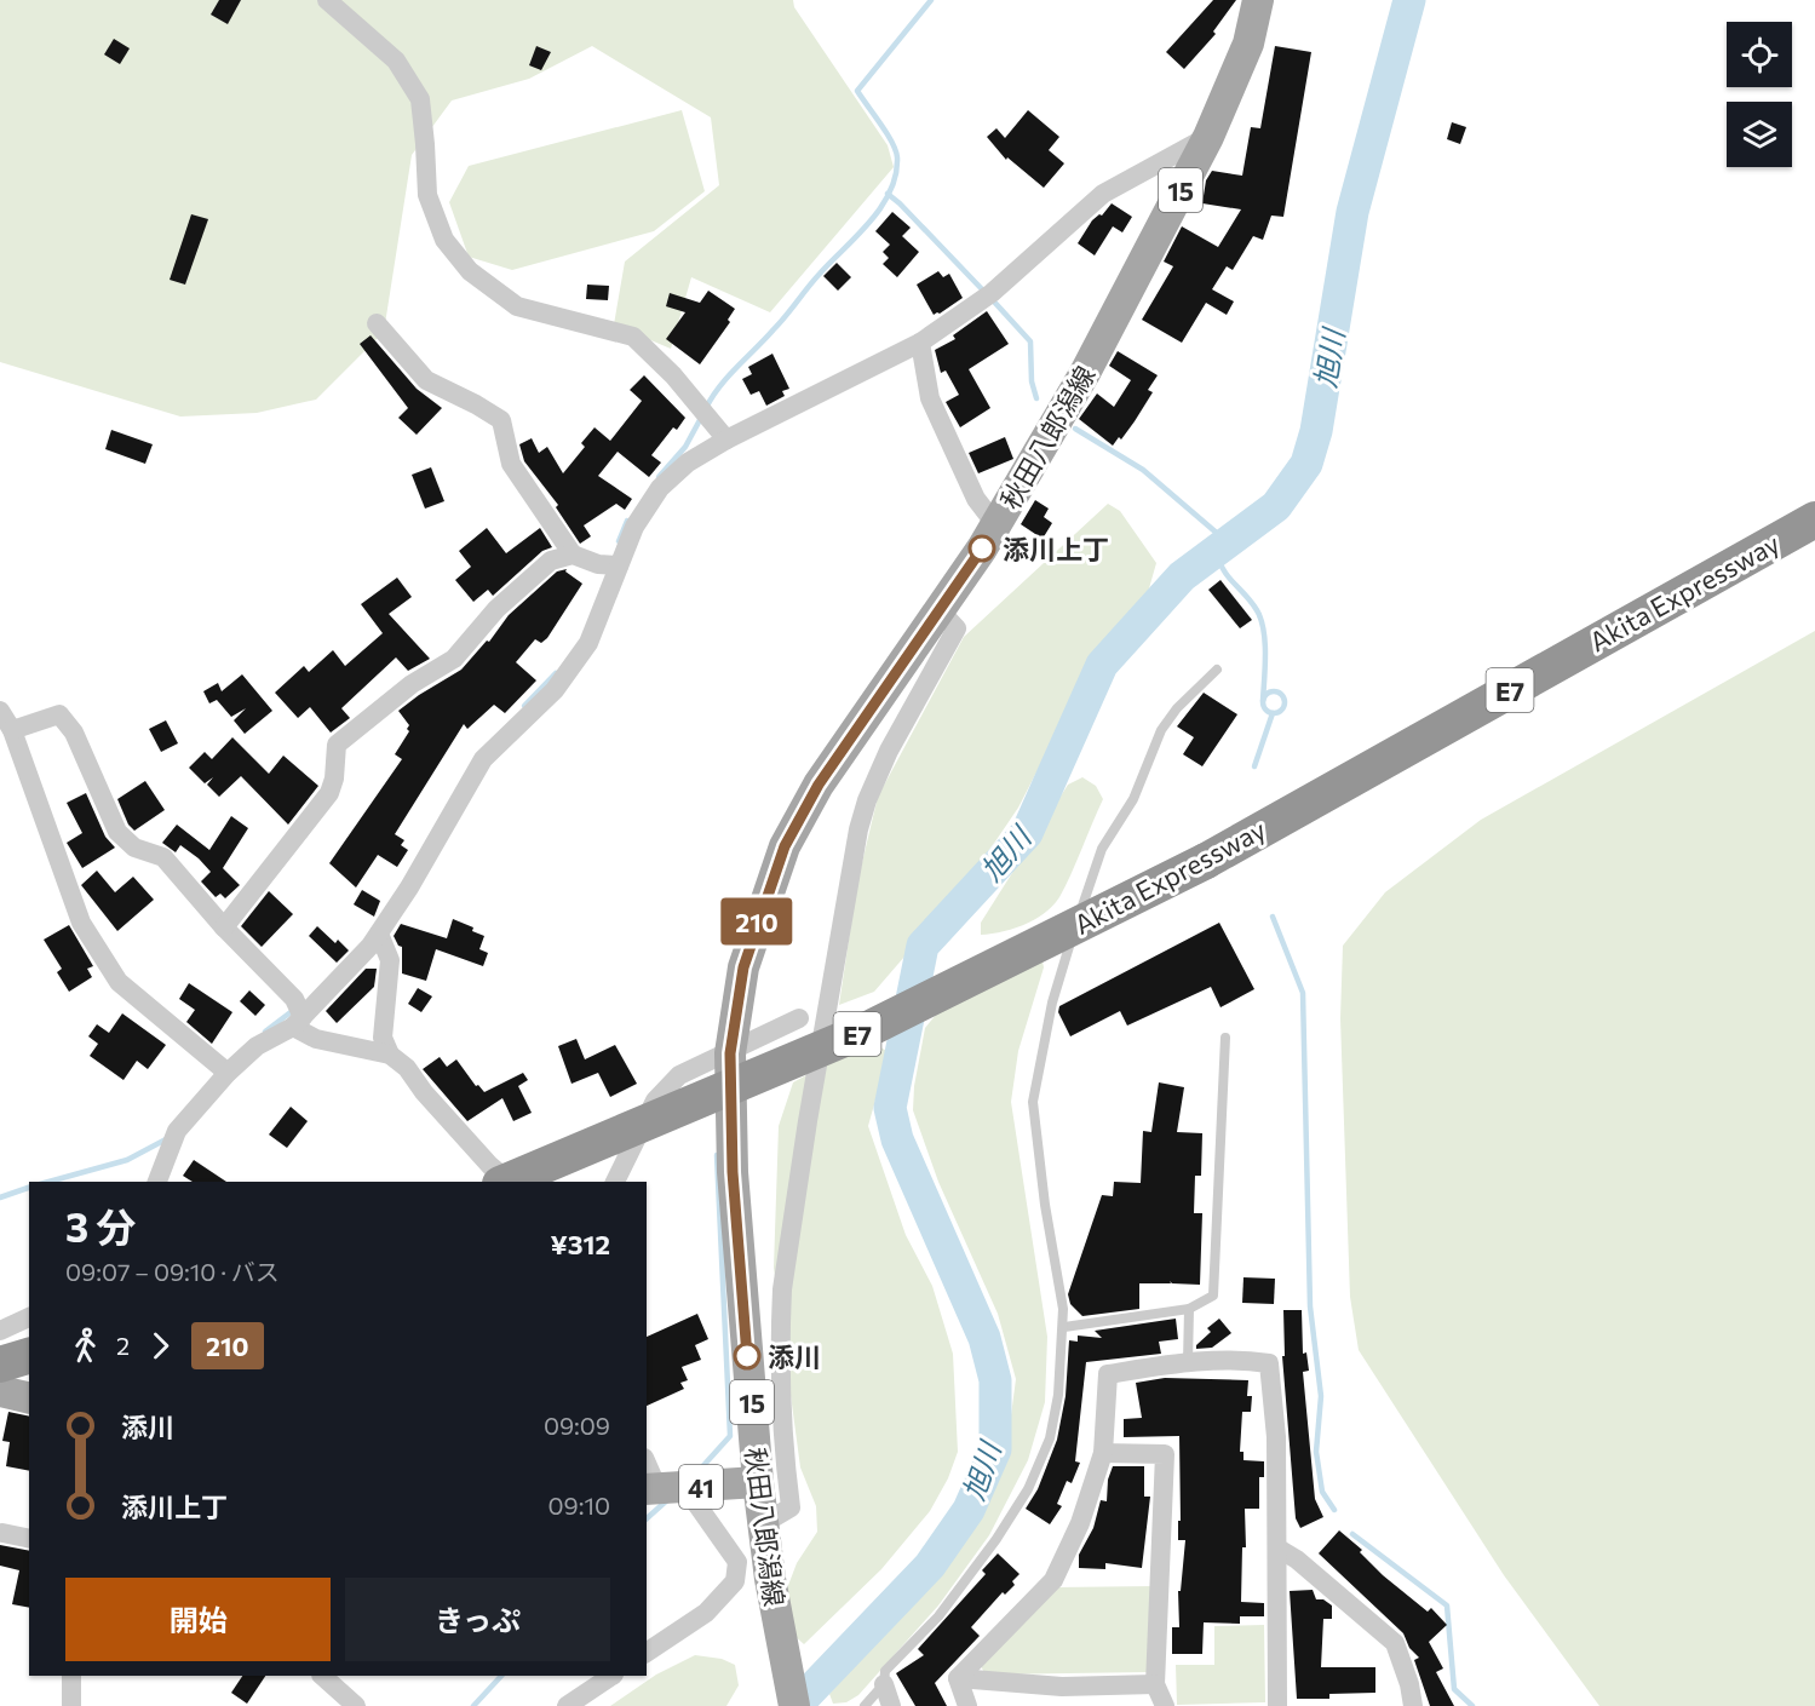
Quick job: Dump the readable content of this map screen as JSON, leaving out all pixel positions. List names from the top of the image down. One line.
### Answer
{"streets":{"highway":["Akita Expressway","E7"],"main road":["15","秋田八郎潟線","41"]},"crossings":[["秋田八郎潟線","41"]],"water":["旭川"],"places":["添川上丁","添川"],"lines":["bus line 210"],"page":{"on_map":"210","heading":["3 分","09:07 – 09:10 · バス","¥312"],"legs":["2","210"],"list":[{"name":"添川","value":"09:09"},{"name":"添川上丁","value":"09:10"}],"buttons":["開始","きっぷ"]}}
